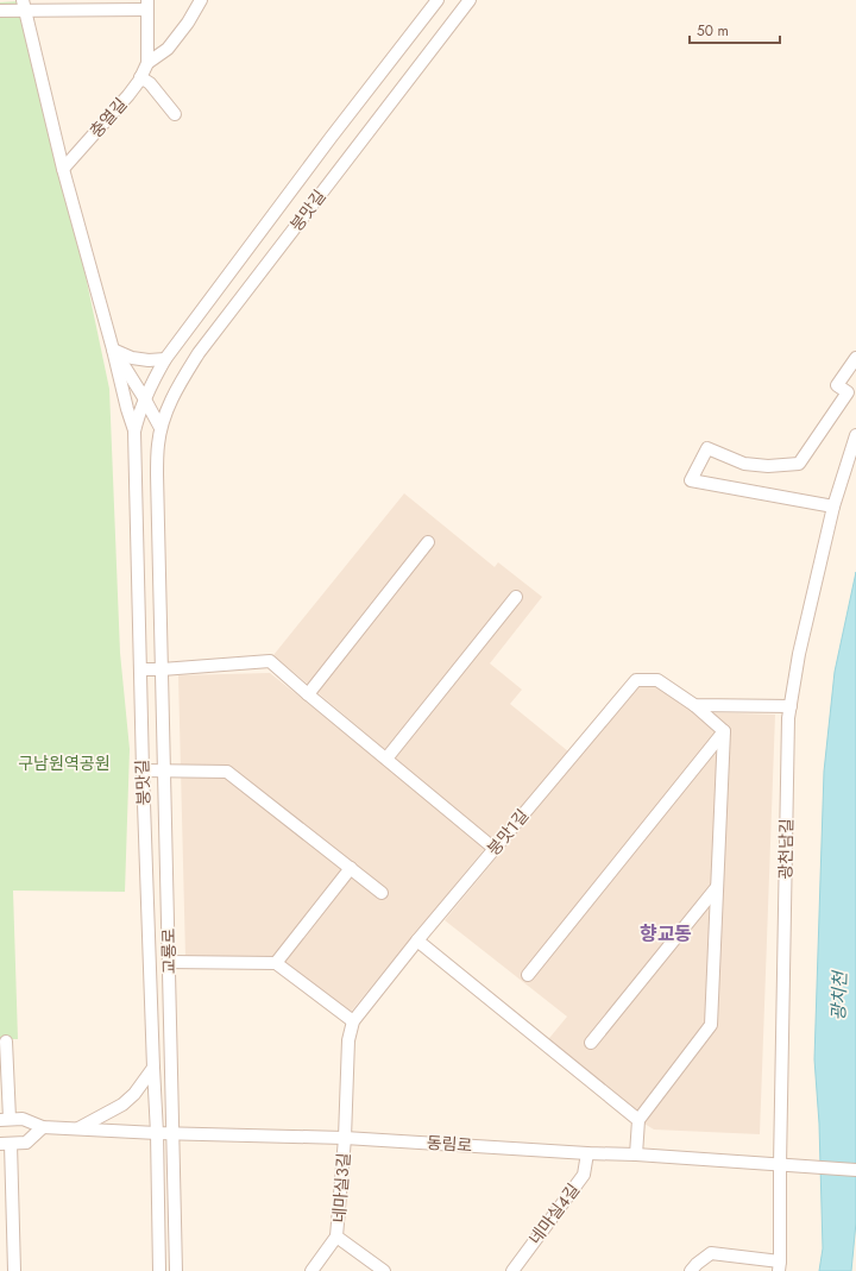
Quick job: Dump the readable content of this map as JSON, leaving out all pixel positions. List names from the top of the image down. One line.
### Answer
{"streets":{"street":["충열길","붕맛길","붕맛1길","광천남길","교룡로","동림로","네마실3길","네마실4길"]},"crossings":[["충열길","붕맛길"],["붕맛길","교룡로"],["붕맛길","동림로"],["붕맛1길","동림로"],["붕맛1길","네마실3길"],["광천남길","동림로"],["교룡로","동림로"],["동림로","네마실3길"],["동림로","네마실4길"]],"districts":["향교동"],"water":["광치천"],"parks":["구남원역공원"],"scale_bar":"50 m"}
